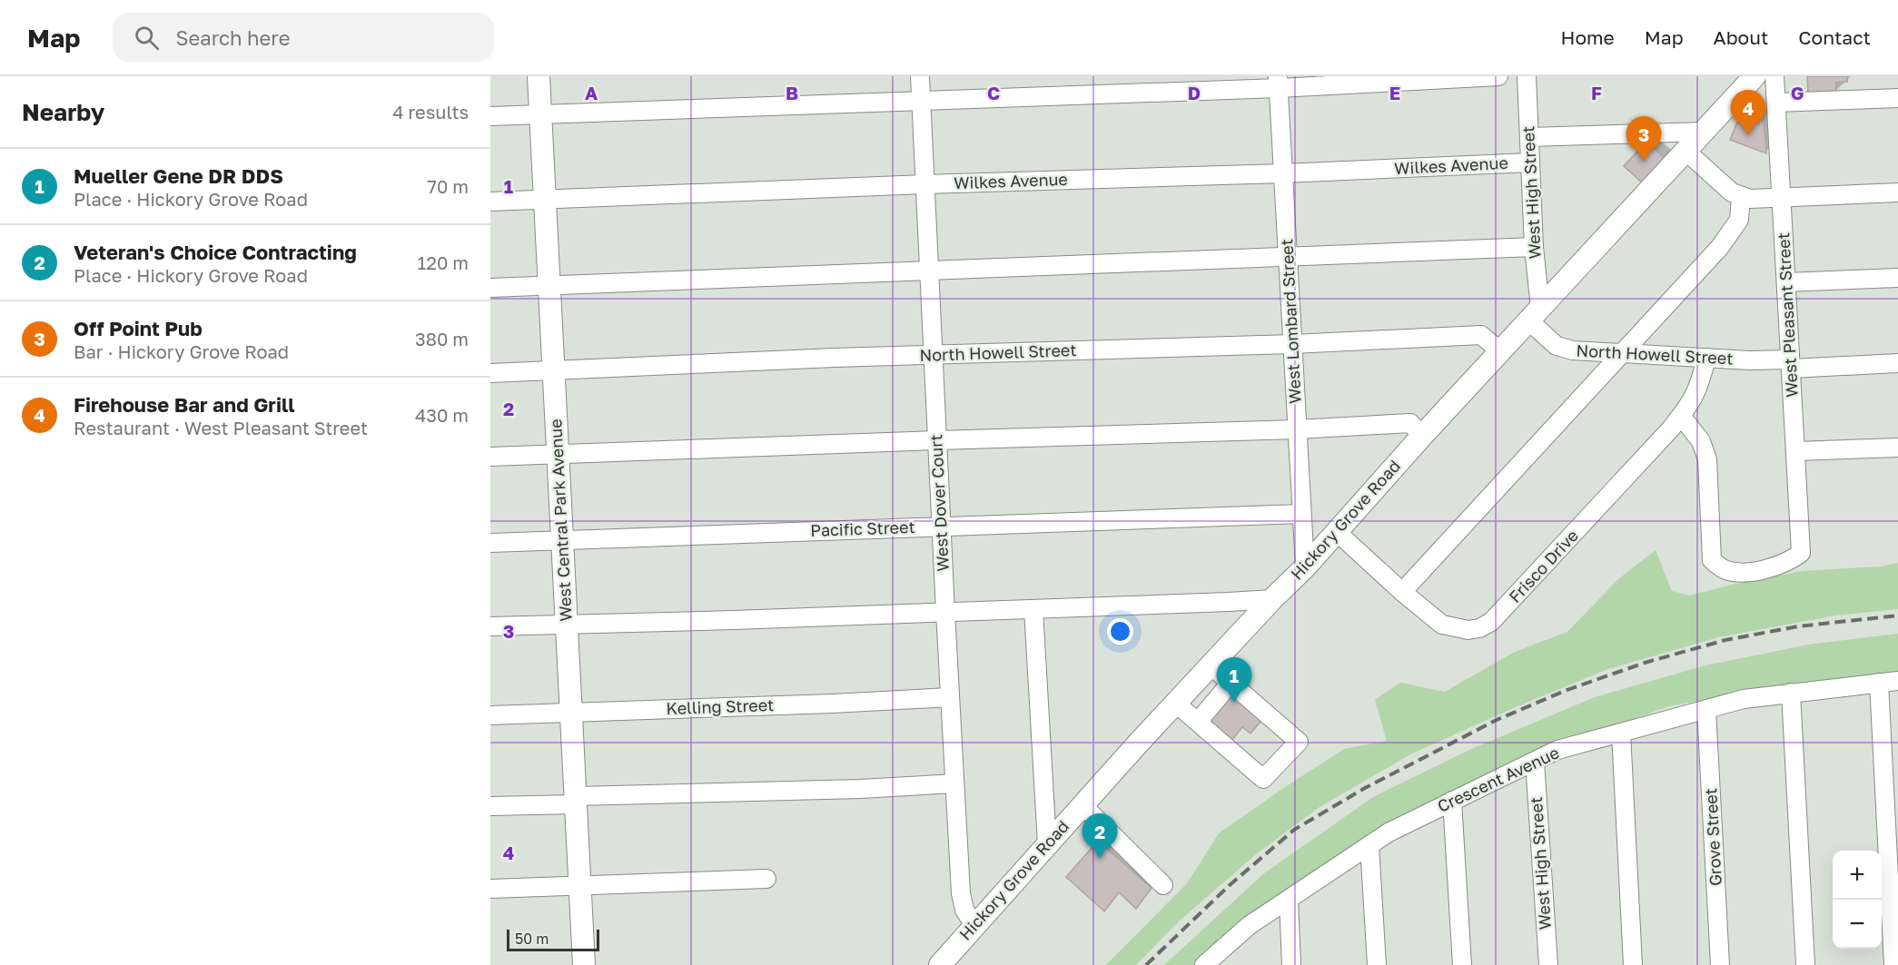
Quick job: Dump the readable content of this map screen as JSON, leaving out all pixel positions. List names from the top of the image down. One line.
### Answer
{"streets":{"main road":["West Central Park Avenue","Hickory Grove Road"],"street":["Wilkes Avenue","West High Street","West Pleasant Street","West Lombard Street","North Howell Street","West Dover Court","Pacific Street","Frisco Drive","Kelling Street","Crescent Avenue","Grove Street"]},"crossings":[["Wilkes Avenue","West High Street"],["Wilkes Avenue","West Lombard Street"],["Wilkes Avenue","West Dover Court"],["Wilkes Avenue","West Central Park Avenue"],["West High Street","North Howell Street"],["West High Street","Hickory Grove Road"],["West High Street","Crescent Avenue"],["West Pleasant Street","North Howell Street"],["West Pleasant Street","Frisco Drive"],["West Lombard Street","North Howell Street"],["West Lombard Street","Hickory Grove Road"],["West Lombard Street","Pacific Street"],["North Howell Street","West Dover Court"],["North Howell Street","West Central Park Avenue"],["North Howell Street","Hickory Grove Road"],["North Howell Street","Frisco Drive"],["West Dover Court","Hickory Grove Road"],["West Dover Court","Pacific Street"],["West Dover Court","Kelling Street"],["West Central Park Avenue","Pacific Street"],["West Central Park Avenue","Kelling Street"],["Hickory Grove Road","Frisco Drive"],["Crescent Avenue","Grove Street"]],"scale_bar":"50 m","page":{"header":"Map","search":"Search here","nav":["Home","Map","About","Contact"],"heading":["Nearby","4 results"],"pins":["4","3","1","2"],"list":[{"mark":"1","name":"Mueller Gene DR DDS","note":"Place · Hickory Grove Road","value":"70 m"},{"mark":"2","name":"Veteran's Choice Contracting","note":"Place · Hickory Grove Road","value":"120 m"},{"mark":"3","name":"Off Point Pub","note":"Bar · Hickory Grove Road","value":"380 m"},{"mark":"4","name":"Firehouse Bar and Grill","note":"Restaurant · West Pleasant Street","value":"430 m"}],"map_buttons":["+","−"],"scale":"50 m"},"grid":{"columns":["A","B","C","D","E","F","G"],"rows":["1","2","3","4"]}}
